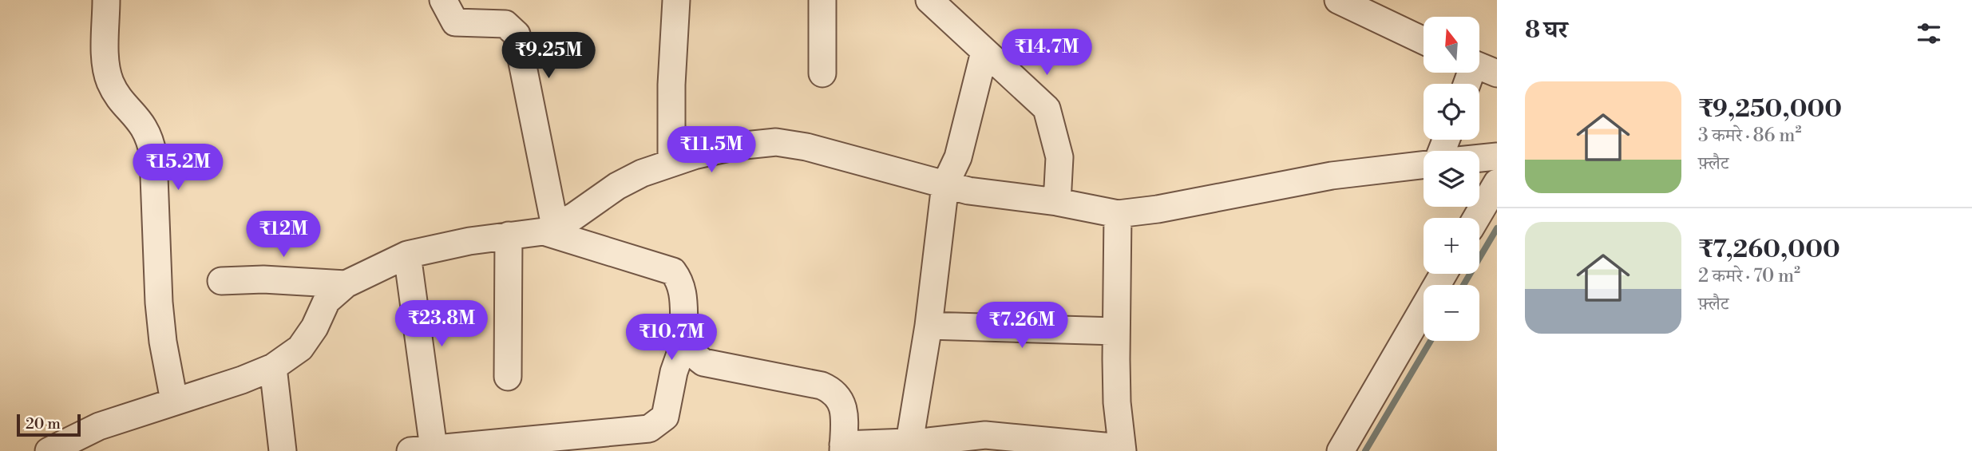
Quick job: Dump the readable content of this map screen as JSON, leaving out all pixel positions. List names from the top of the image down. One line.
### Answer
{"scale_bar":"20 m","north":"top","page":{"heading":"8 घर","map_buttons":["+","−"],"price":["₹14.7M","₹9.25M","₹11.5M","₹15.2M","₹12M","₹23.8M","₹7.26M","₹10.7M"],"list":[{"name":"₹9,250,000","note":"3 कमरे · 86 m² · फ़्लैट"},{"name":"₹7,260,000","note":"2 कमरे · 70 m² · फ़्लैट"}],"scale":"20 m"}}
